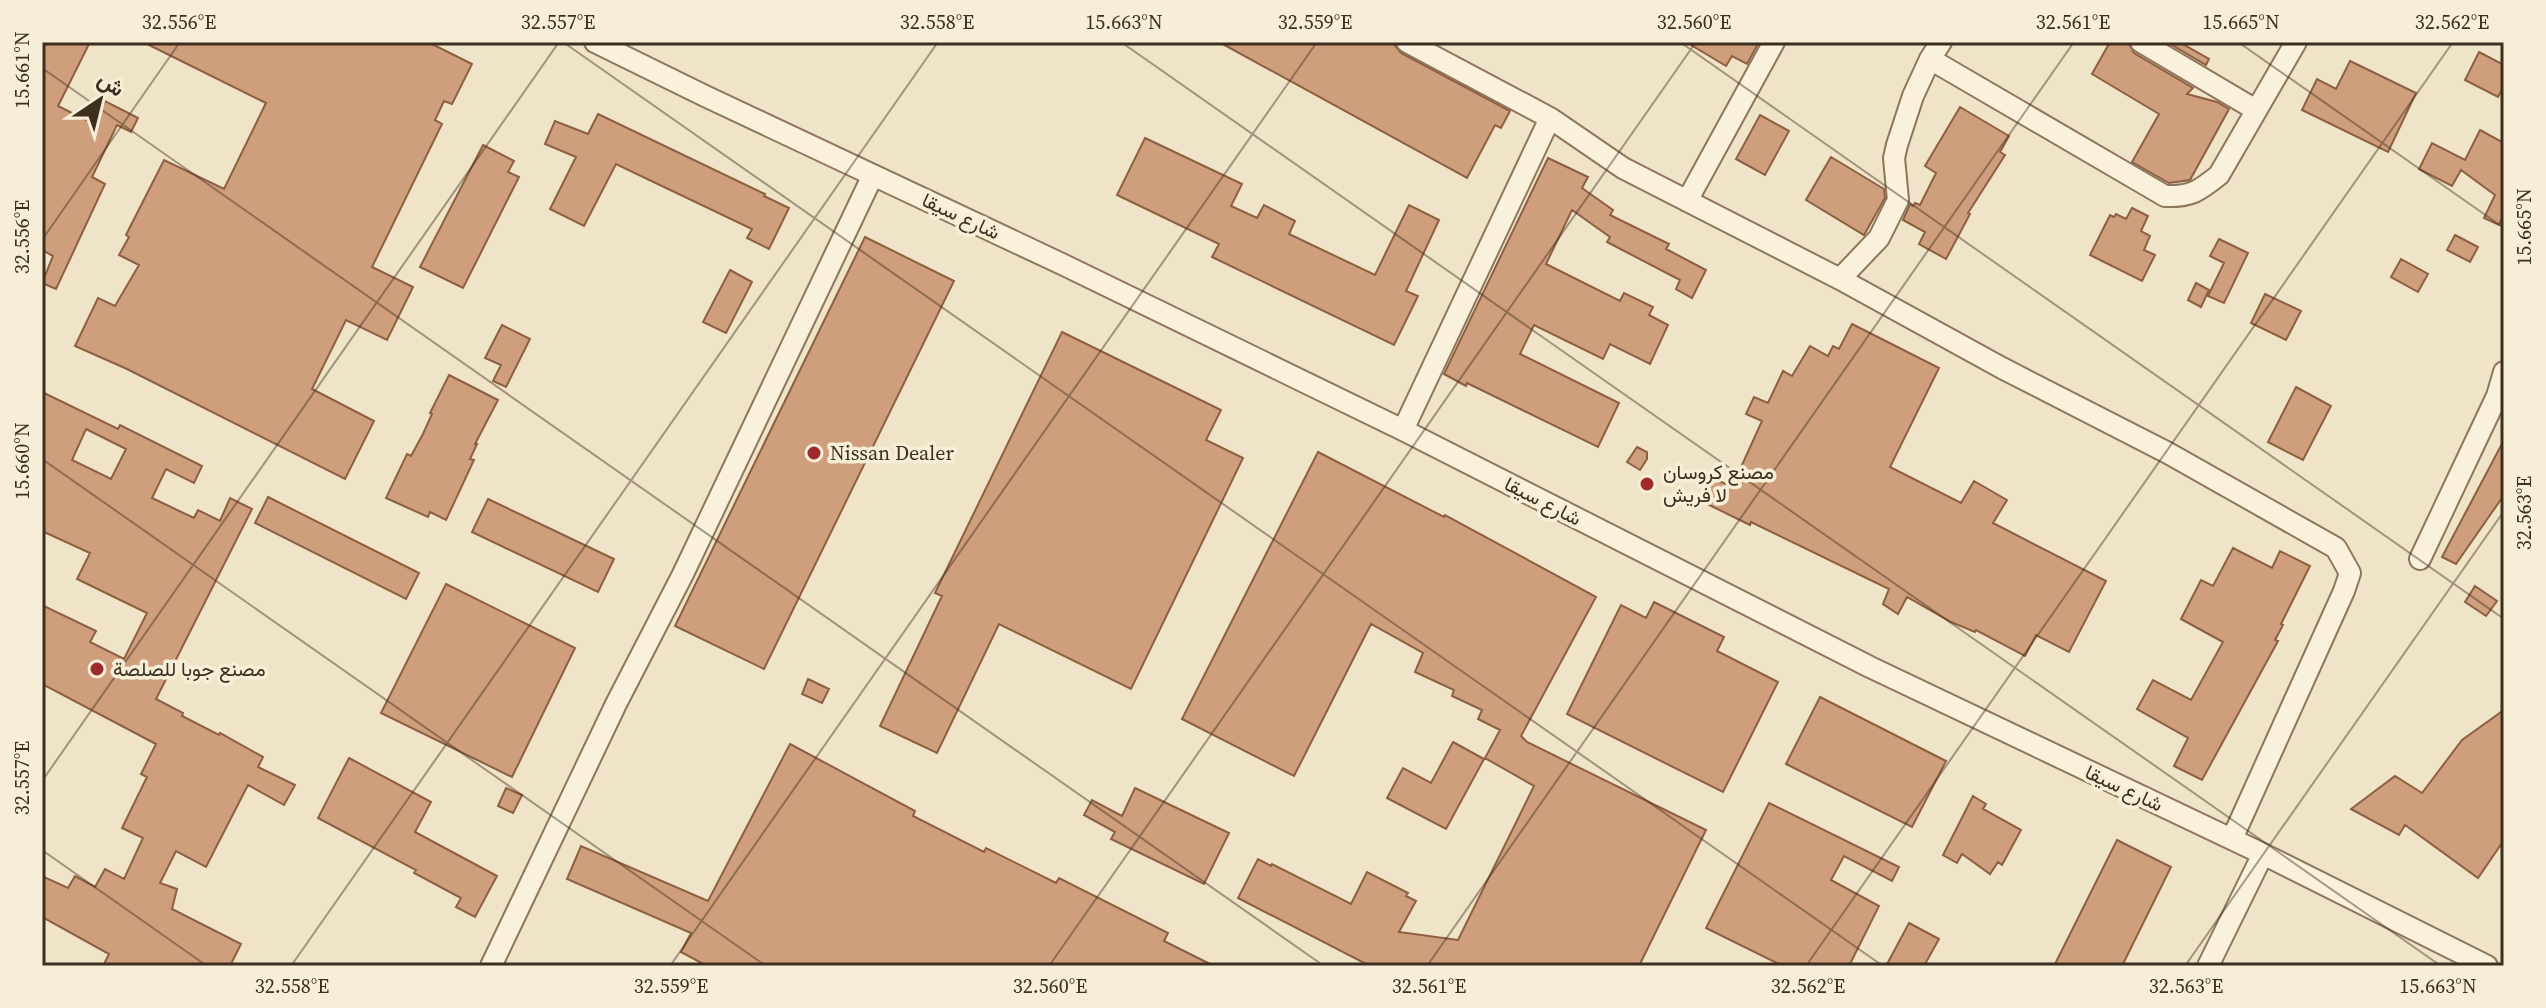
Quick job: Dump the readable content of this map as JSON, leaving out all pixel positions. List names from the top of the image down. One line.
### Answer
{"streets":{"street":["شارع سيقا"]},"places":["Nissan Dealer","مصنع كروسان لا فريش","مصنع جوبا للصلصة"],"north":"top right","coordinates":["32.556°E","32.557°E","32.558°E","15.663°N","32.559°E","32.560°E","32.561°E","15.665°N","32.562°E","15.661°N","15.660°N","32.563°E"]}
